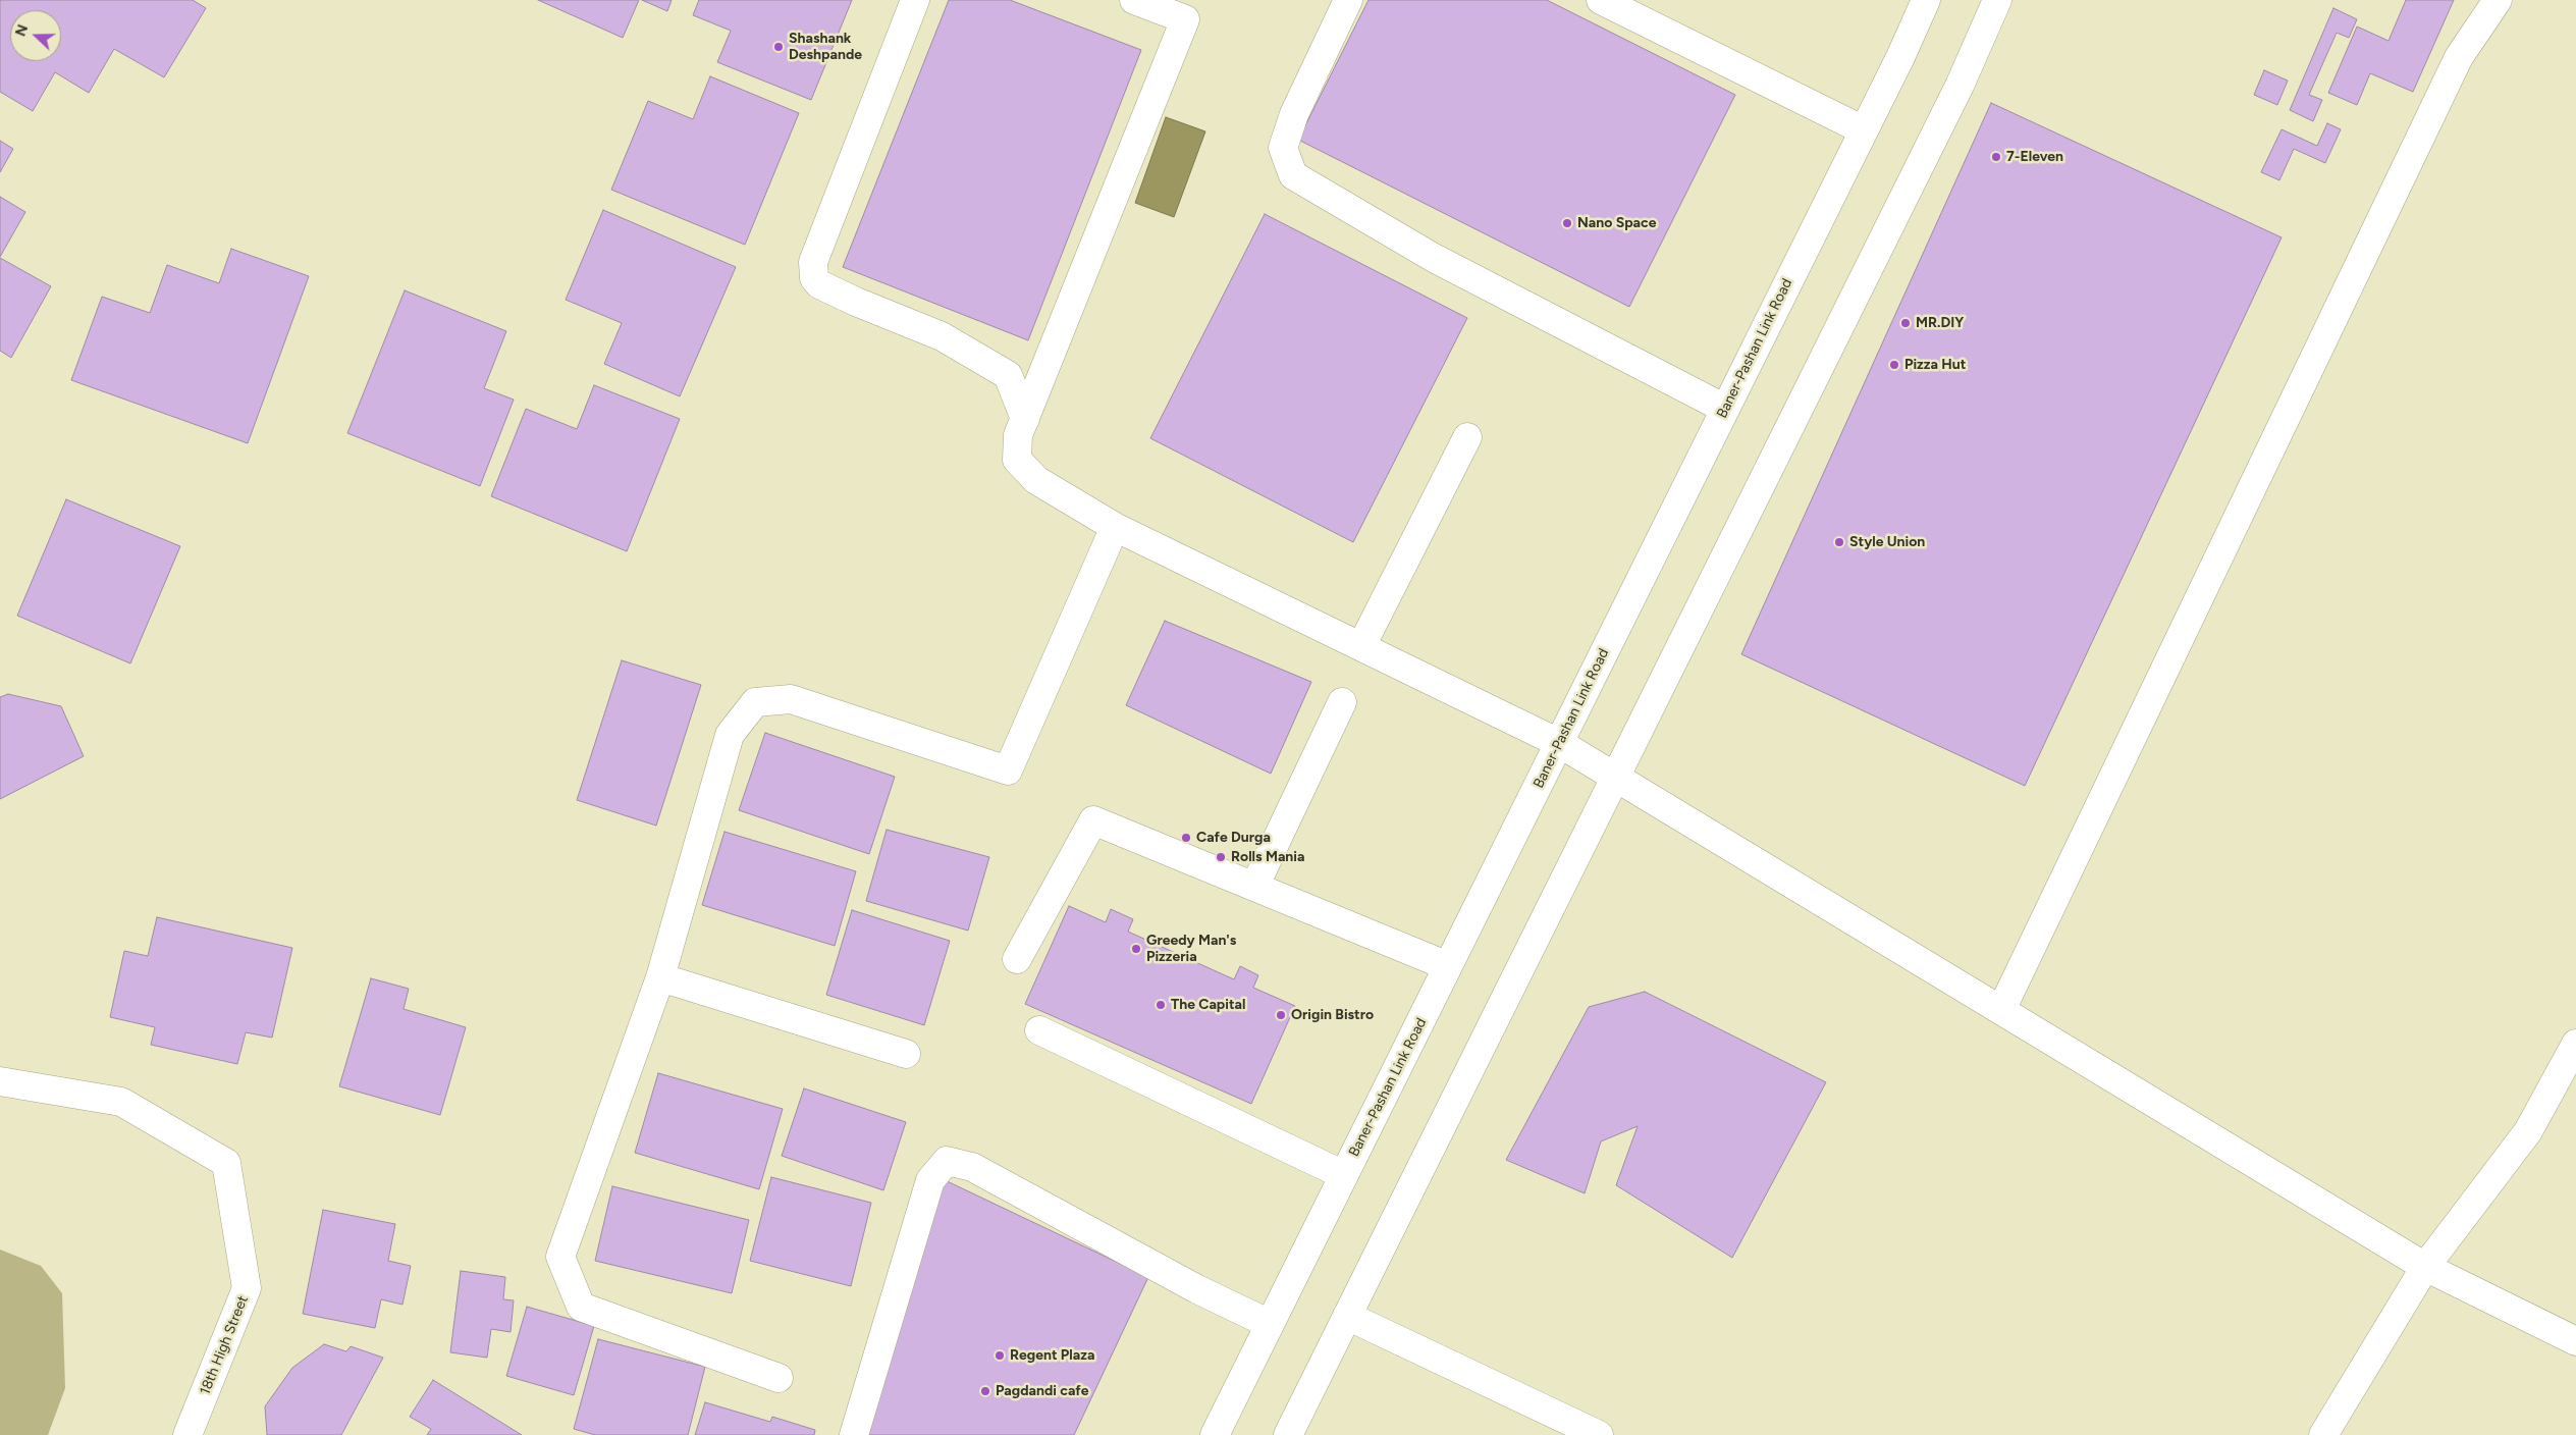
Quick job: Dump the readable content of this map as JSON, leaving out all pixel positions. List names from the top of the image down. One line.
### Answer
{"streets":{"street":["Baner-Pashan Link Road","18th High Street"]},"places":["Shashank Deshpande","7-Eleven","Nano Space","MR.DIY","Pizza Hut","Style Union","Cafe Durga","Rolls Mania","Greedy Man's Pizzeria","The Capital","Origin Bistro","Regent Plaza","Pagdandi cafe"],"north":"left"}
